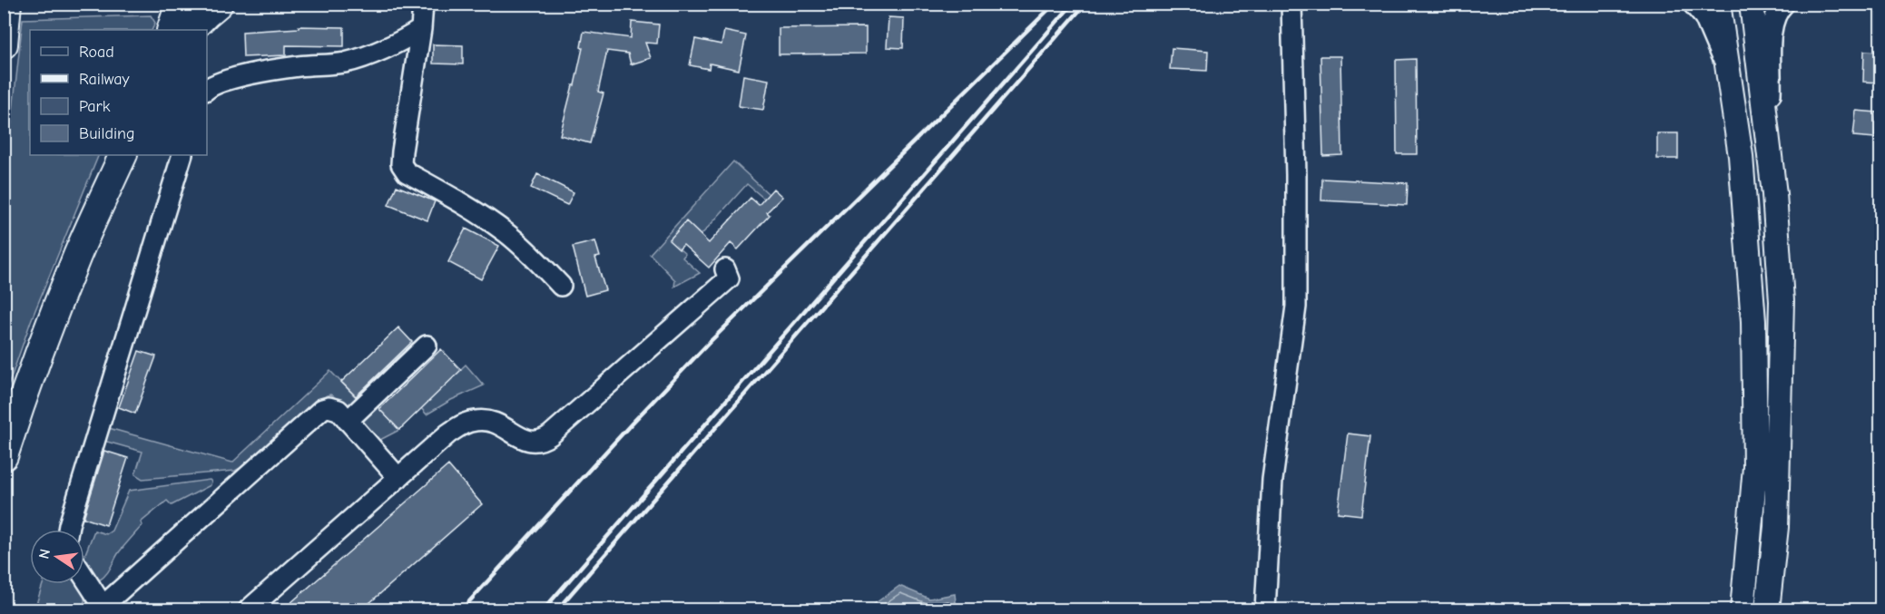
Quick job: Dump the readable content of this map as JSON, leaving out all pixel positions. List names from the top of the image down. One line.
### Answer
{"legend":["Road","Railway","Park","Building"],"north":"left"}
